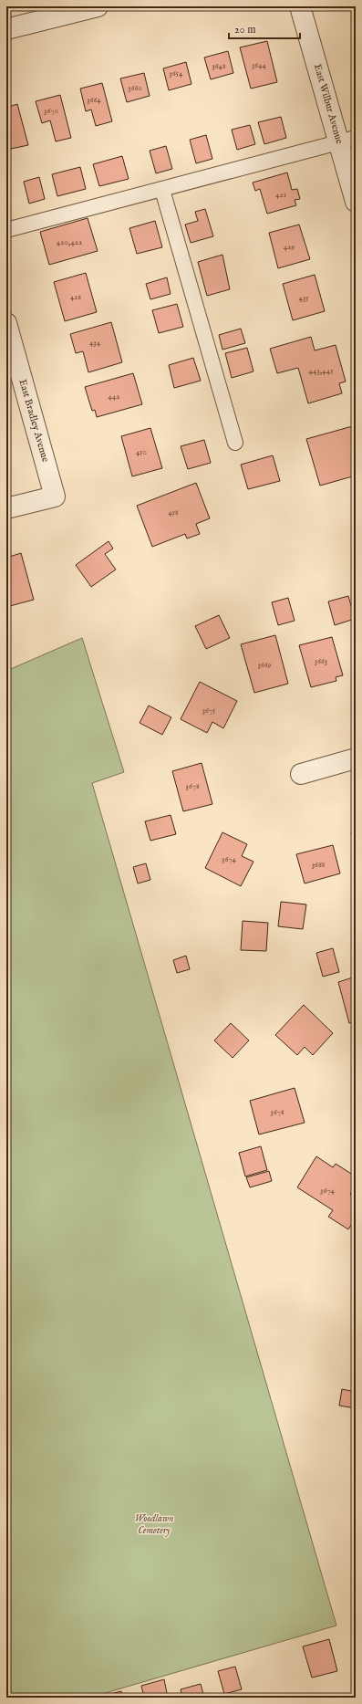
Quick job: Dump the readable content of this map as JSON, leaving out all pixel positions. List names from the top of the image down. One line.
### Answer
{"streets":{"street":["East Wilbur Avenue","East Bradley Avenue"]},"parks":["Woodlawn Cemetery"],"house_numbers":["3644","3648","3654","3660","3664","3670","421","420,422","429","428","435","434","443,445","442","450","458","3663","3669","3675","3678","3674","3668","3678","3674"],"scale_bar":"20 m"}
